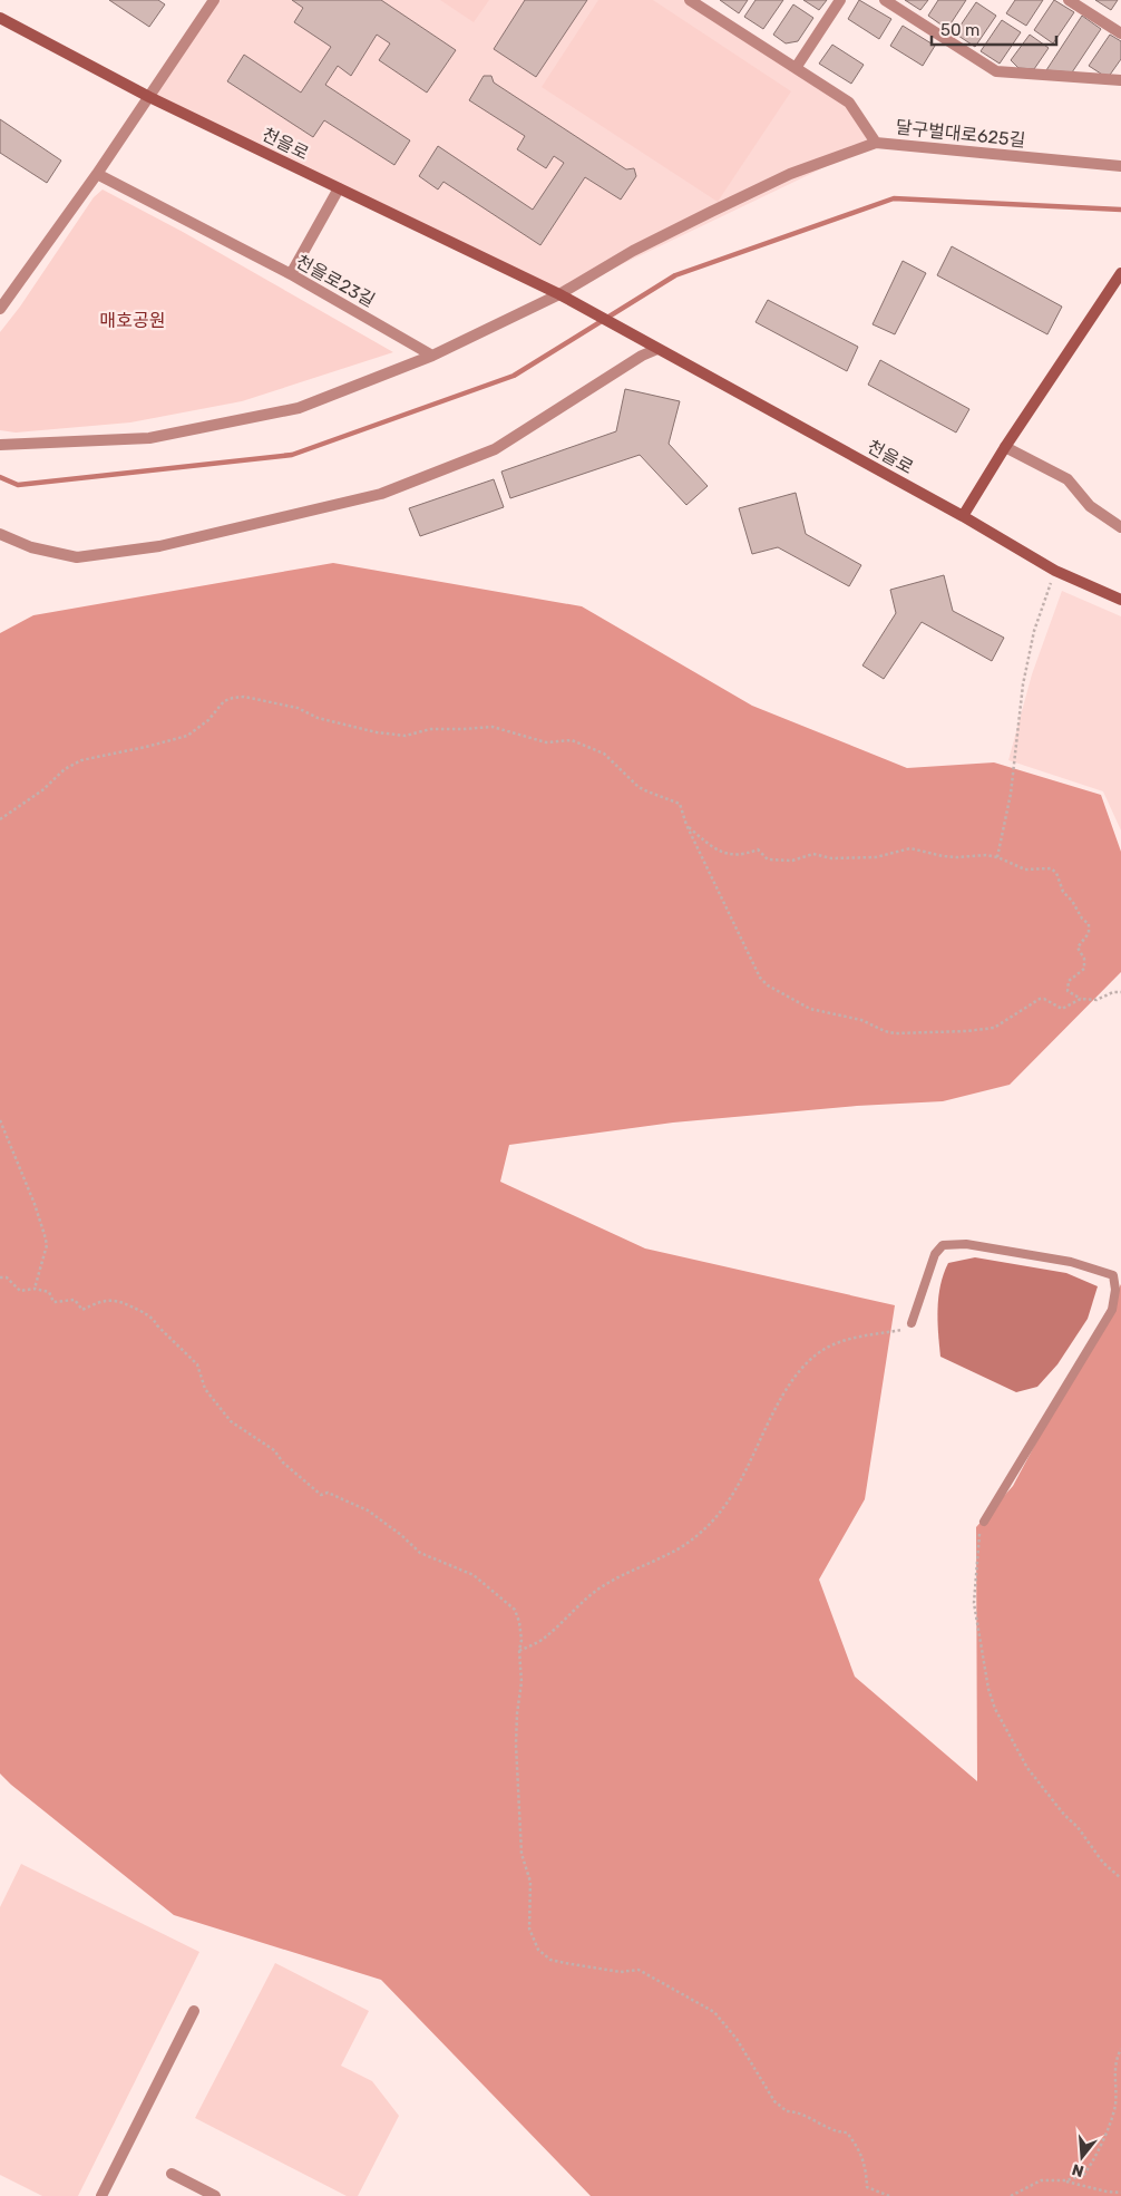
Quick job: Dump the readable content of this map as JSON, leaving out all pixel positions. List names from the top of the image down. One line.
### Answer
{"streets":{"street":["달구벌대로625길","천을로","천을로23길"]},"parks":["매호공원"],"scale_bar":"50 m","north":"bottom"}
